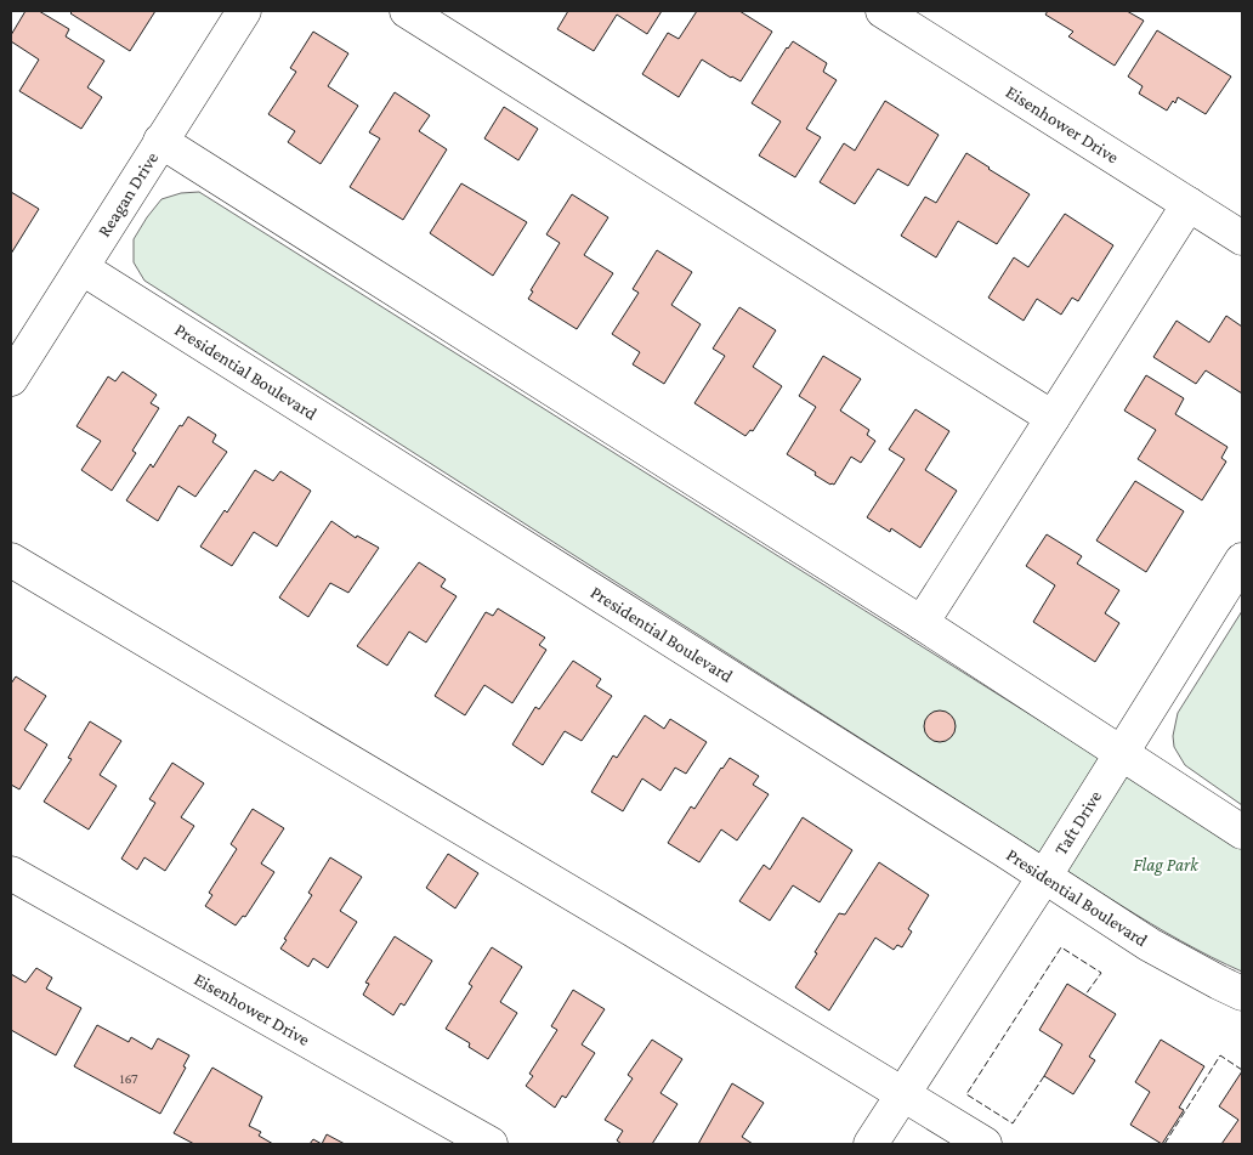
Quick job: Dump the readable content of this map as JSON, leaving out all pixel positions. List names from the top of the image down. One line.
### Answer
{"streets":{"street":["Eisenhower Drive","Reagan Drive","Presidential Boulevard","Taft Drive"]},"crossings":[["Reagan Drive","Presidential Boulevard"],["Presidential Boulevard","Taft Drive"]],"parks":["Flag Park"],"house_numbers":["167"]}
